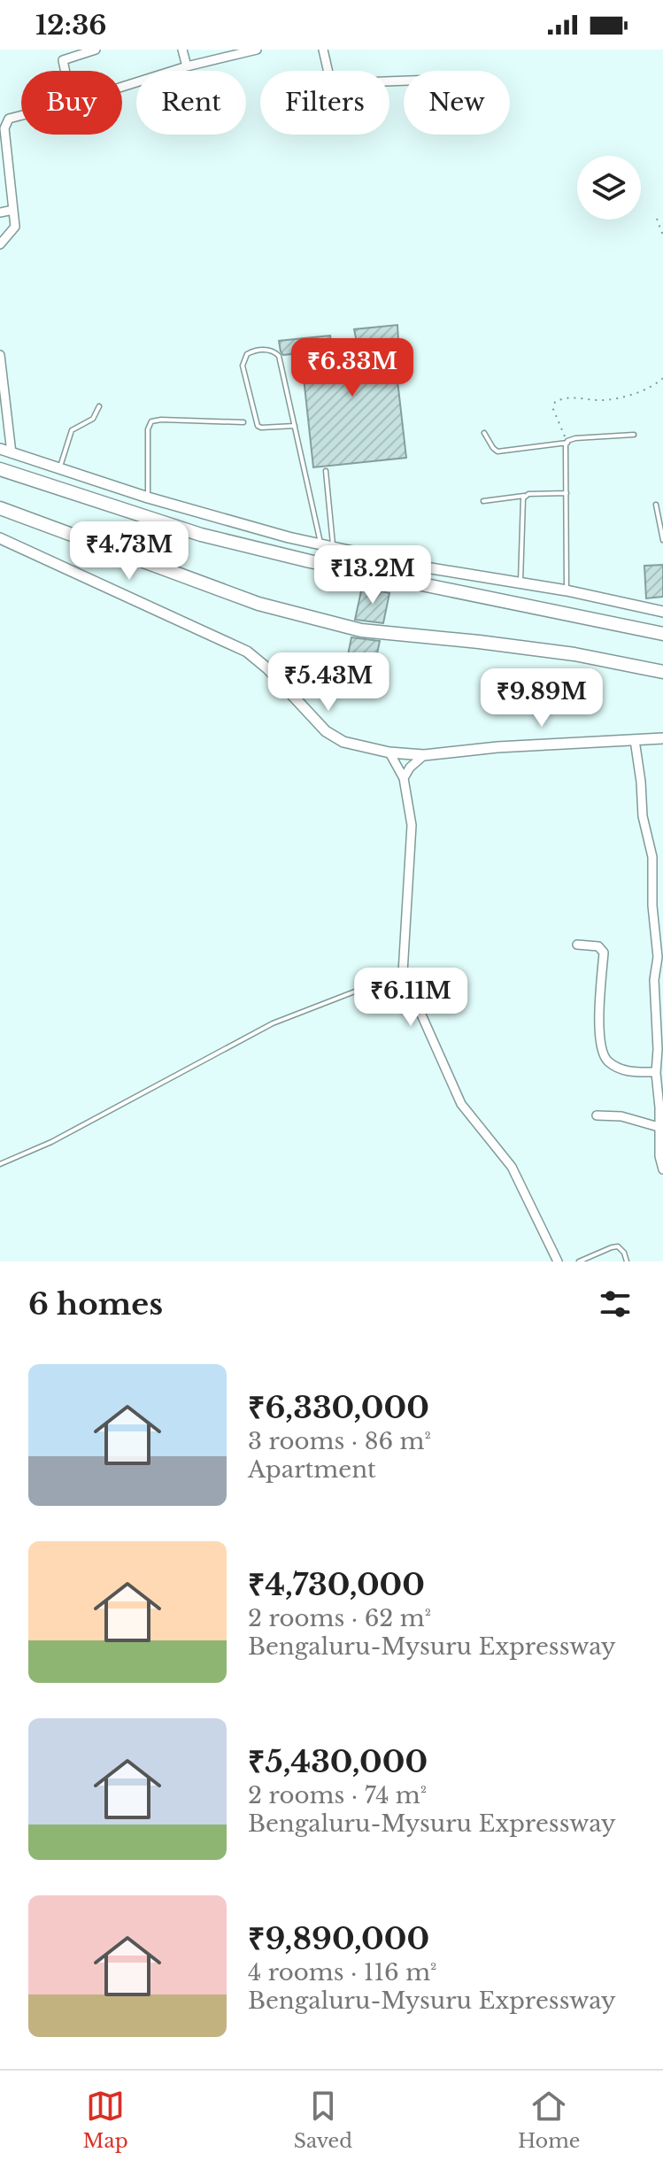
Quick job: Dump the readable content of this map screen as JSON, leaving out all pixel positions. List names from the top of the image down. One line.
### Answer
{"page":{"status":"12:36","chip":["Buy","Rent","Filters","New"],"price":["₹6.33M","₹4.73M","₹13.2M","₹5.43M","₹9.89M","₹6.11M"],"heading":"6 homes","list":[{"name":"₹6,330,000","note":"3 rooms · 86 m² · Apartment"},{"name":"₹4,730,000","note":"2 rooms · 62 m² · Bengaluru-Mysuru Expressway"},{"name":"₹5,430,000","note":"2 rooms · 74 m² · Bengaluru-Mysuru Expressway"},{"name":"₹9,890,000","note":"4 rooms · 116 m² · Bengaluru-Mysuru Expressway"}],"tabs":["Map","Saved","Home"]}}
